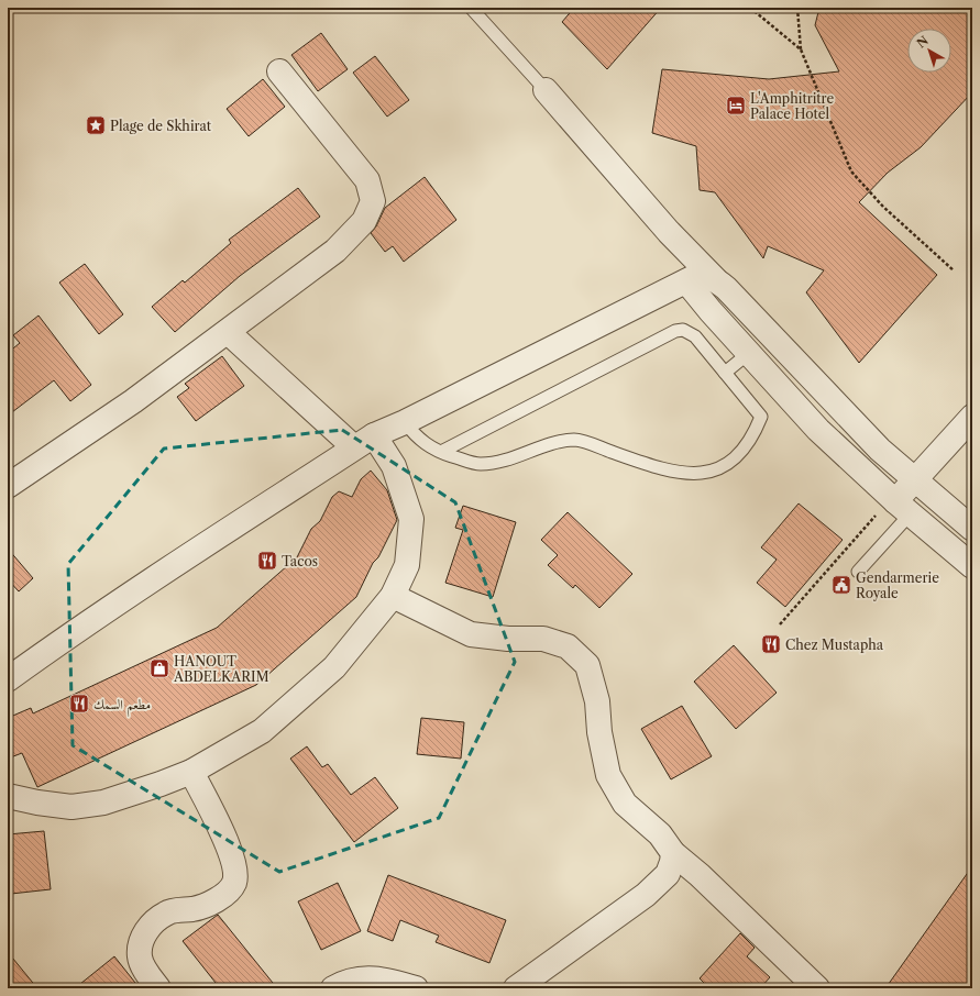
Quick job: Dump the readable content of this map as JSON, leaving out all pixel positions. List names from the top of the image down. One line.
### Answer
{"places":{"hotel":["L'Amphitritre Palace Hotel"],"place":["Plage de Skhirat"],"restaurant":["Tacos","Chez Mustapha","مطعم السمك"],"public building":["Gendarmerie Royale"],"shop":["HANOUT ABDELKARIM"]},"north":"top left"}
